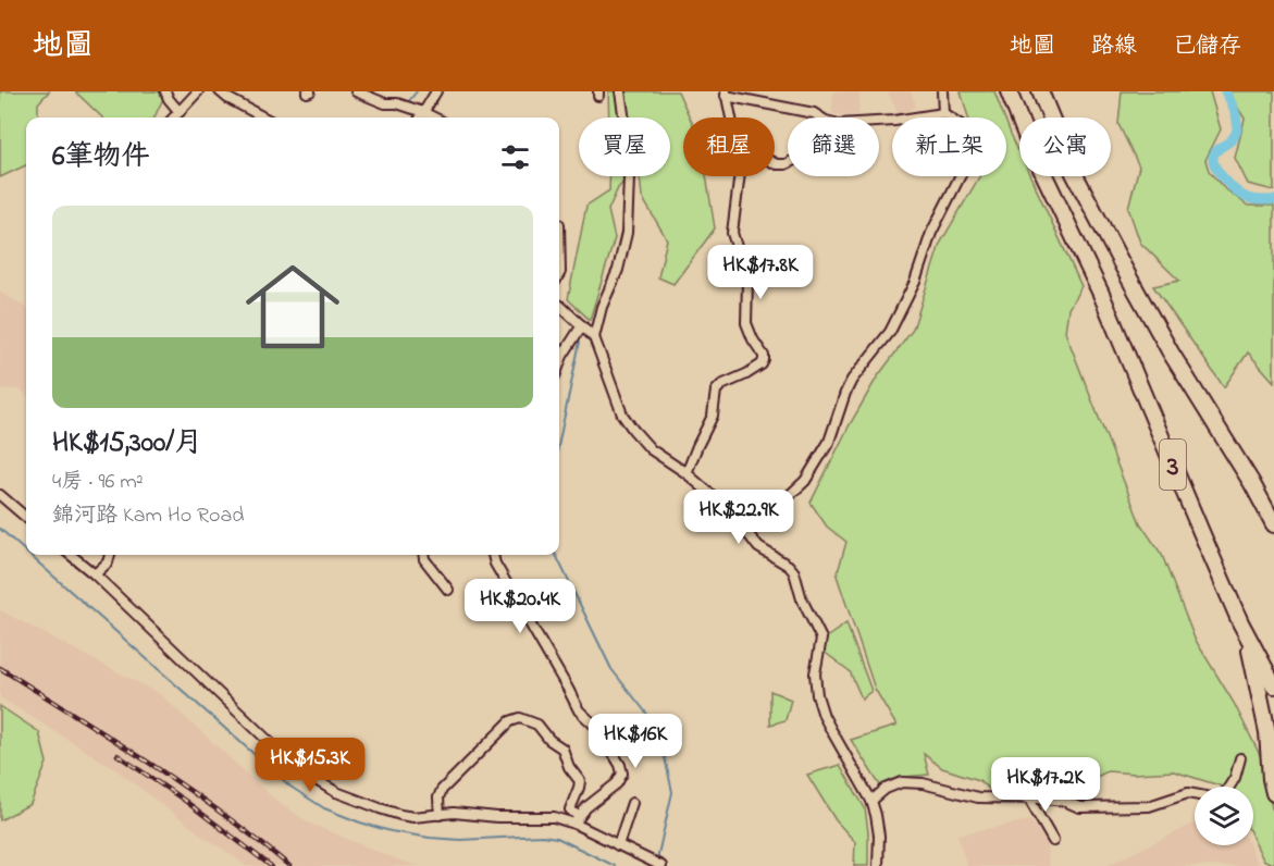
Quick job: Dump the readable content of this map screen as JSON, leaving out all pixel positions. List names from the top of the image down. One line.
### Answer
{"streets":{"highway":["3"]},"page":{"header":"地圖","nav":["地圖","路線","已儲存"],"chip":["買屋","租屋","篩選","新上架","公寓"],"heading":"6筆物件","list":[{"name":"HK$15,300/月","note":"4房 · 96 m² · 錦河路 Kam Ho Road"}],"price":["HK$17.8K","HK$22.9K","HK$20.4K","HK$16K","HK$15.3K","HK$17.2K"]}}
